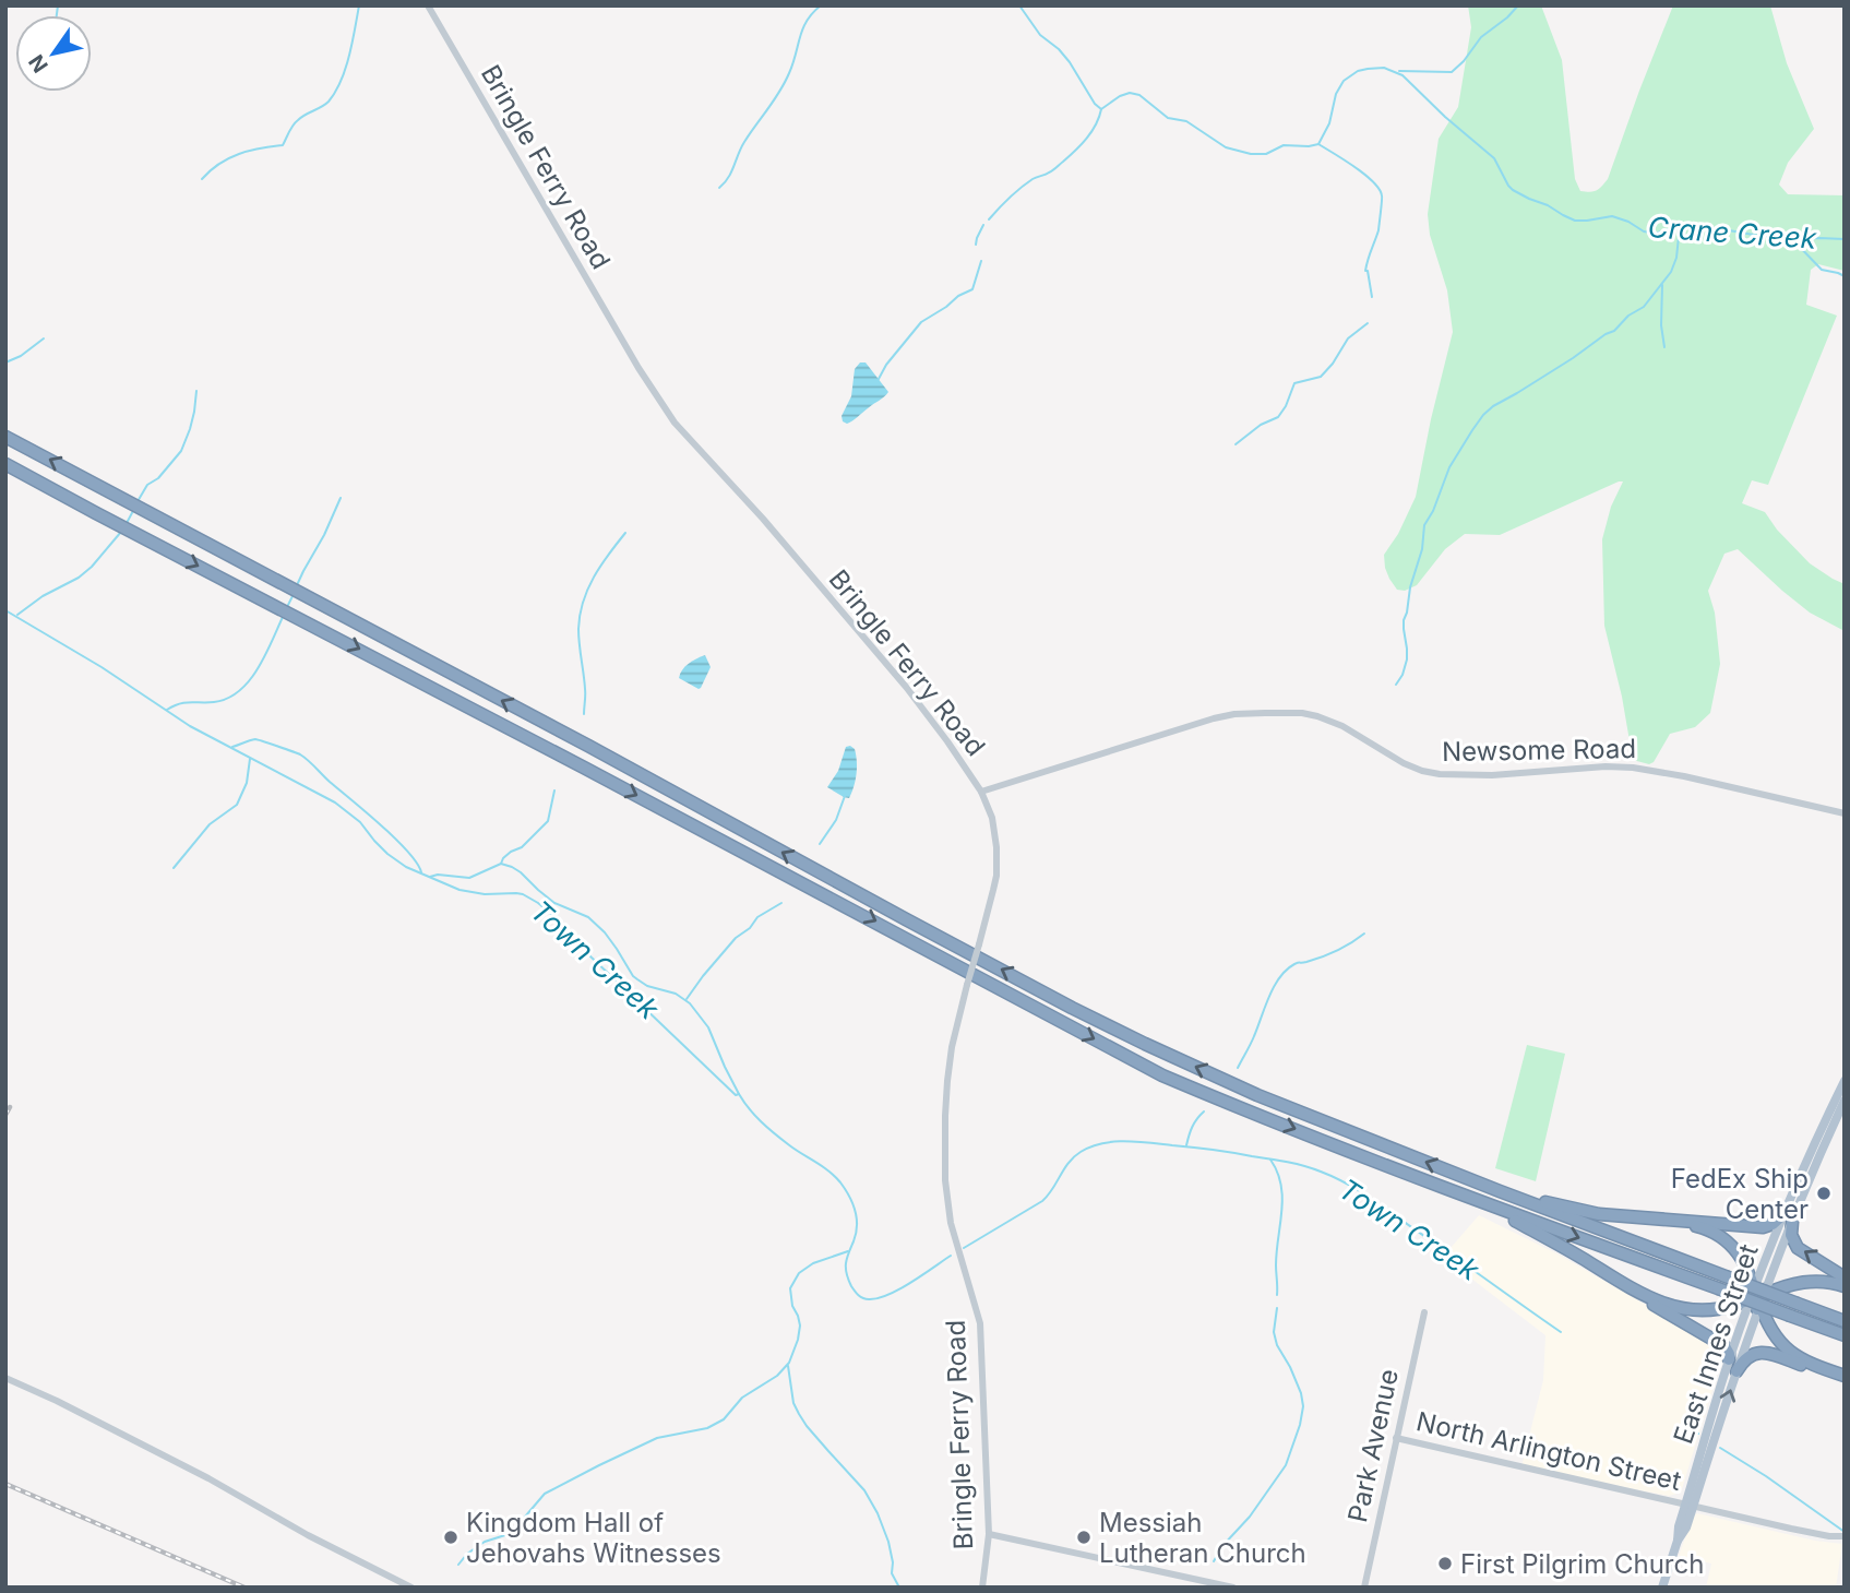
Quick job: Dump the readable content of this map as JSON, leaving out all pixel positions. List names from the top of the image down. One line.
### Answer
{"streets":{"main road":["East Innes Street"],"street":["Bringle Ferry Road","Newsome Road","Park Avenue","North Arlington Street"]},"crossings":[["Bringle Ferry Road","Newsome Road"],["East Innes Street","North Arlington Street"],["Park Avenue","North Arlington Street"]],"water":["Crane Creek","Town Creek"],"places":["FedEx Ship Center","Kingdom Hall of Jehovahs Witnesses","Messiah Lutheran Church","First Pilgrim Church"],"north":"bottom left"}
